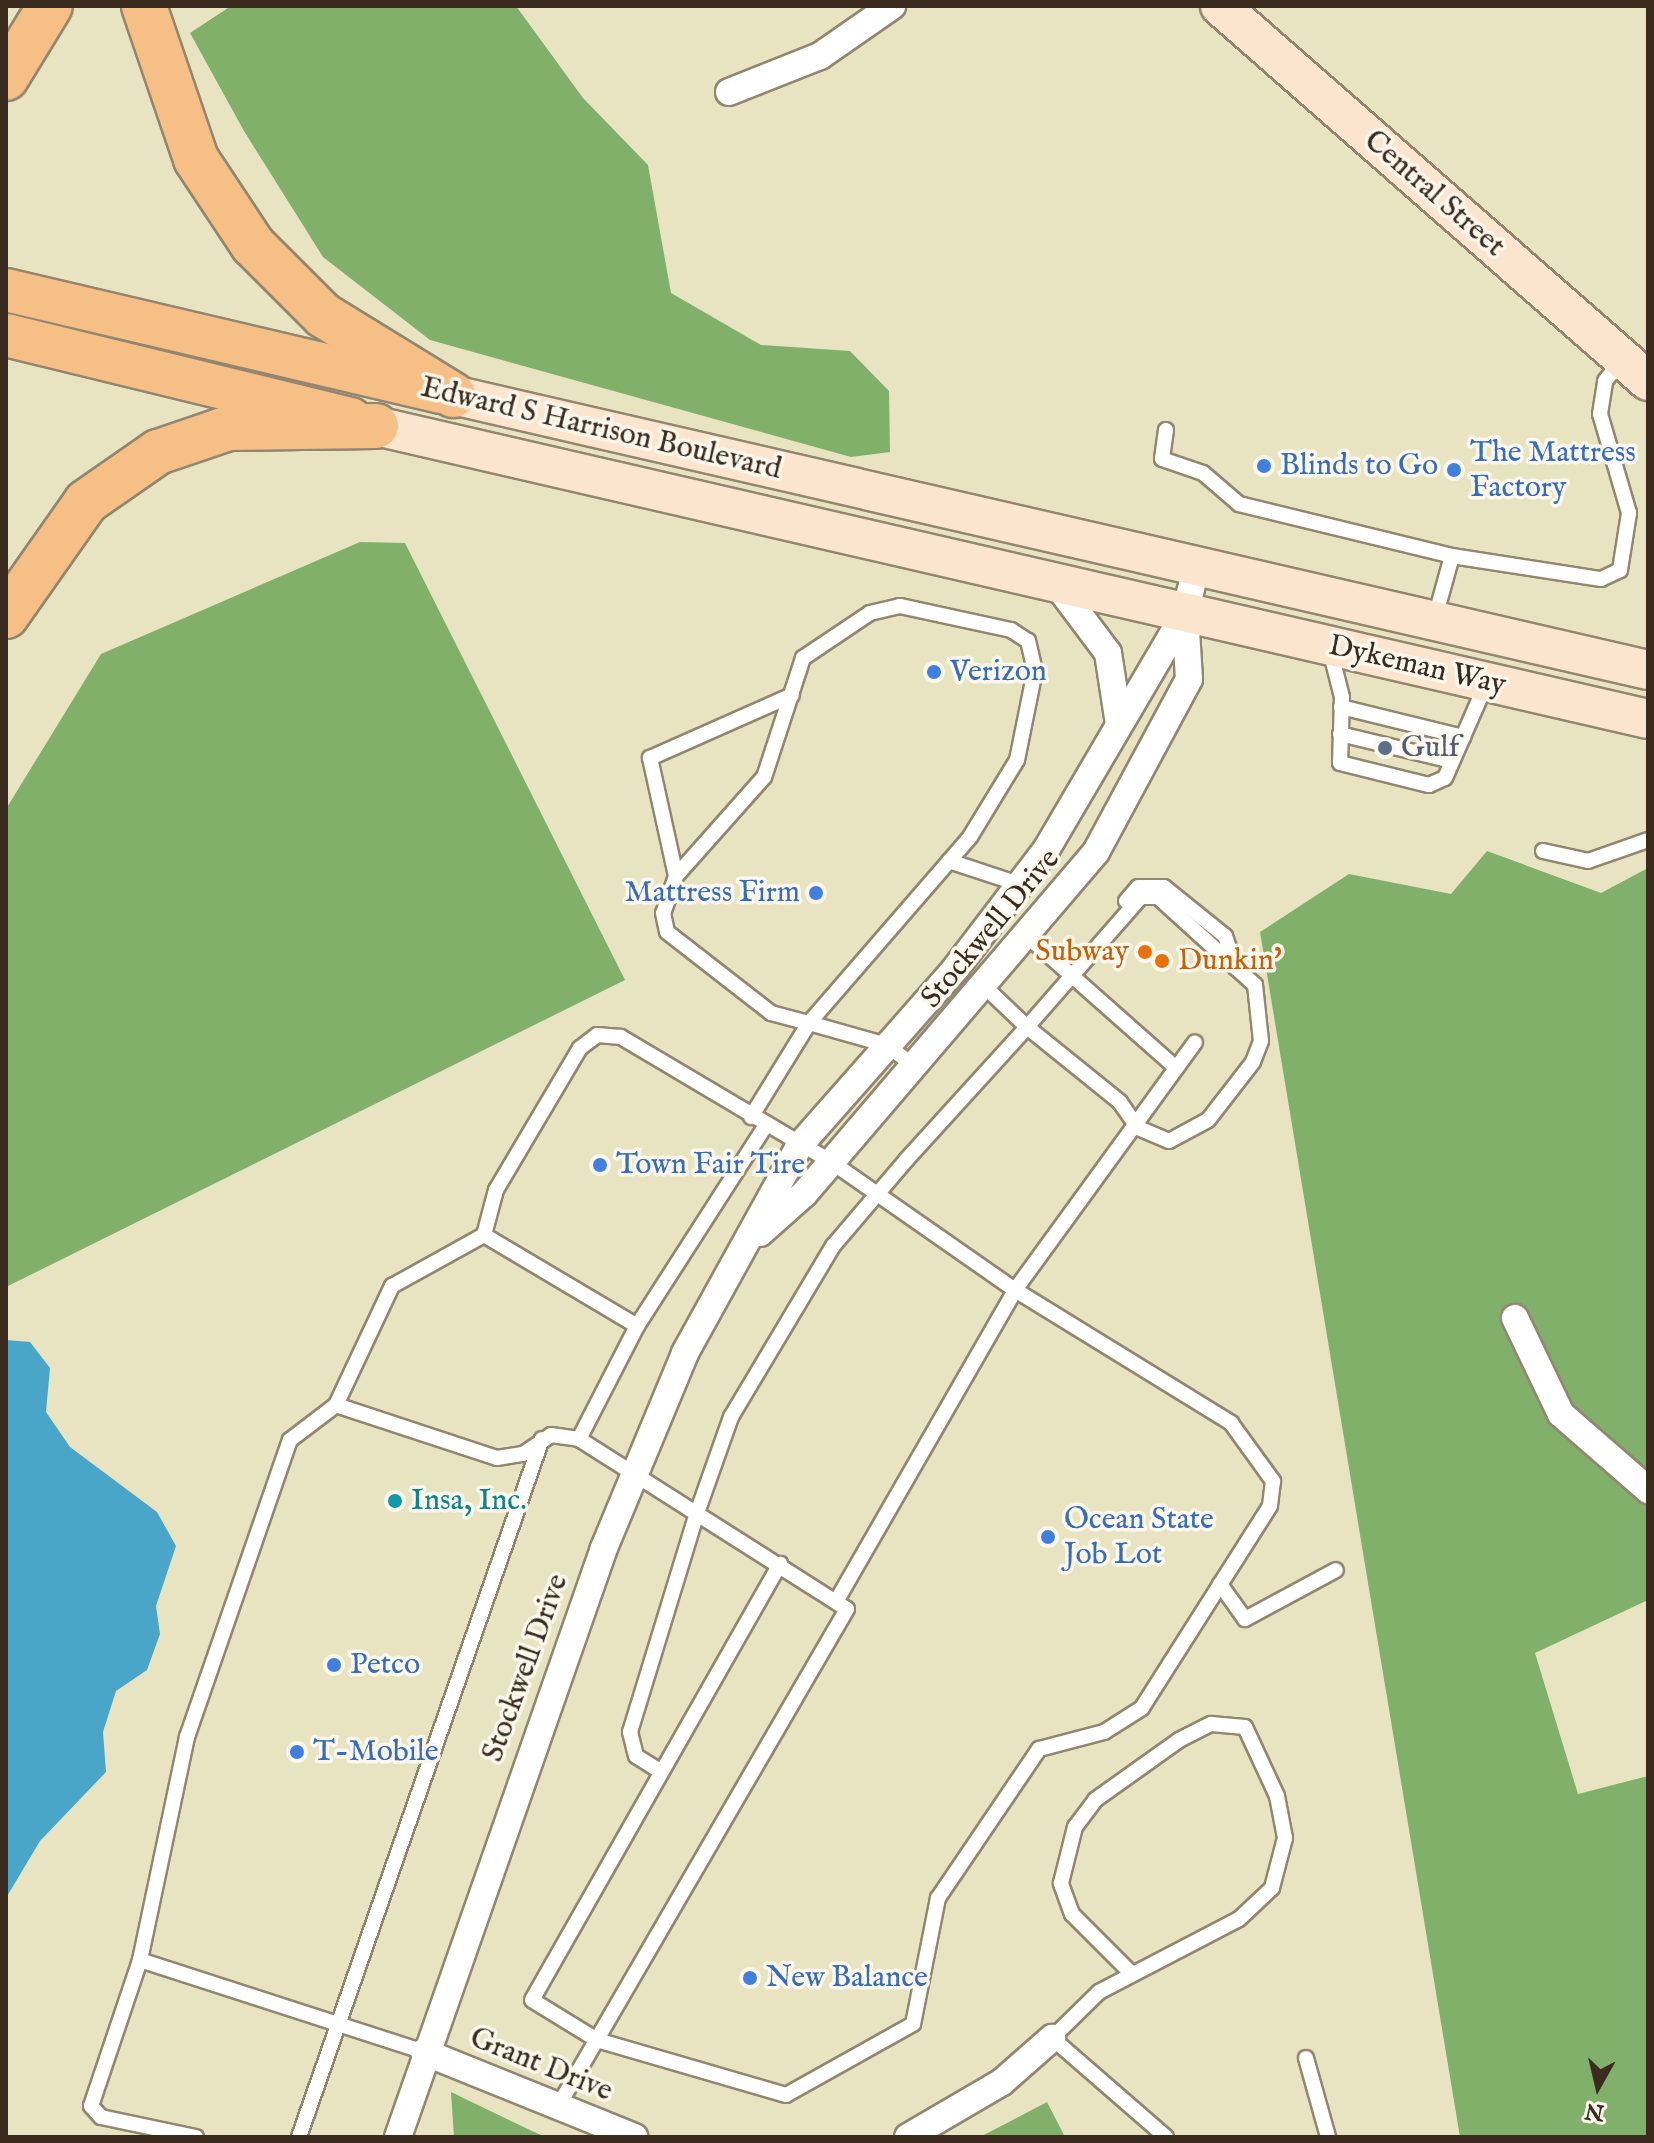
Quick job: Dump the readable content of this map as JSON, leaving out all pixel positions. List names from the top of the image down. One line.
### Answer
{"streets":{"main road":["Central Street","Edward S Harrison Boulevard","Dykeman Way"],"street":["Stockwell Drive","Grant Drive"]},"crossings":[["Edward S Harrison Boulevard","Dykeman Way"],["Edward S Harrison Boulevard","Stockwell Drive"],["Dykeman Way","Stockwell Drive"],["Stockwell Drive","Grant Drive"]],"places":["Blinds to Go","The Mattress Factory","Verizon","Gulf","Mattress Firm","Subway","Dunkin'","Town Fair Tire","Insa, Inc.","Ocean State Job Lot","Petco","T-Mobile","New Balance"],"north":"bottom"}
